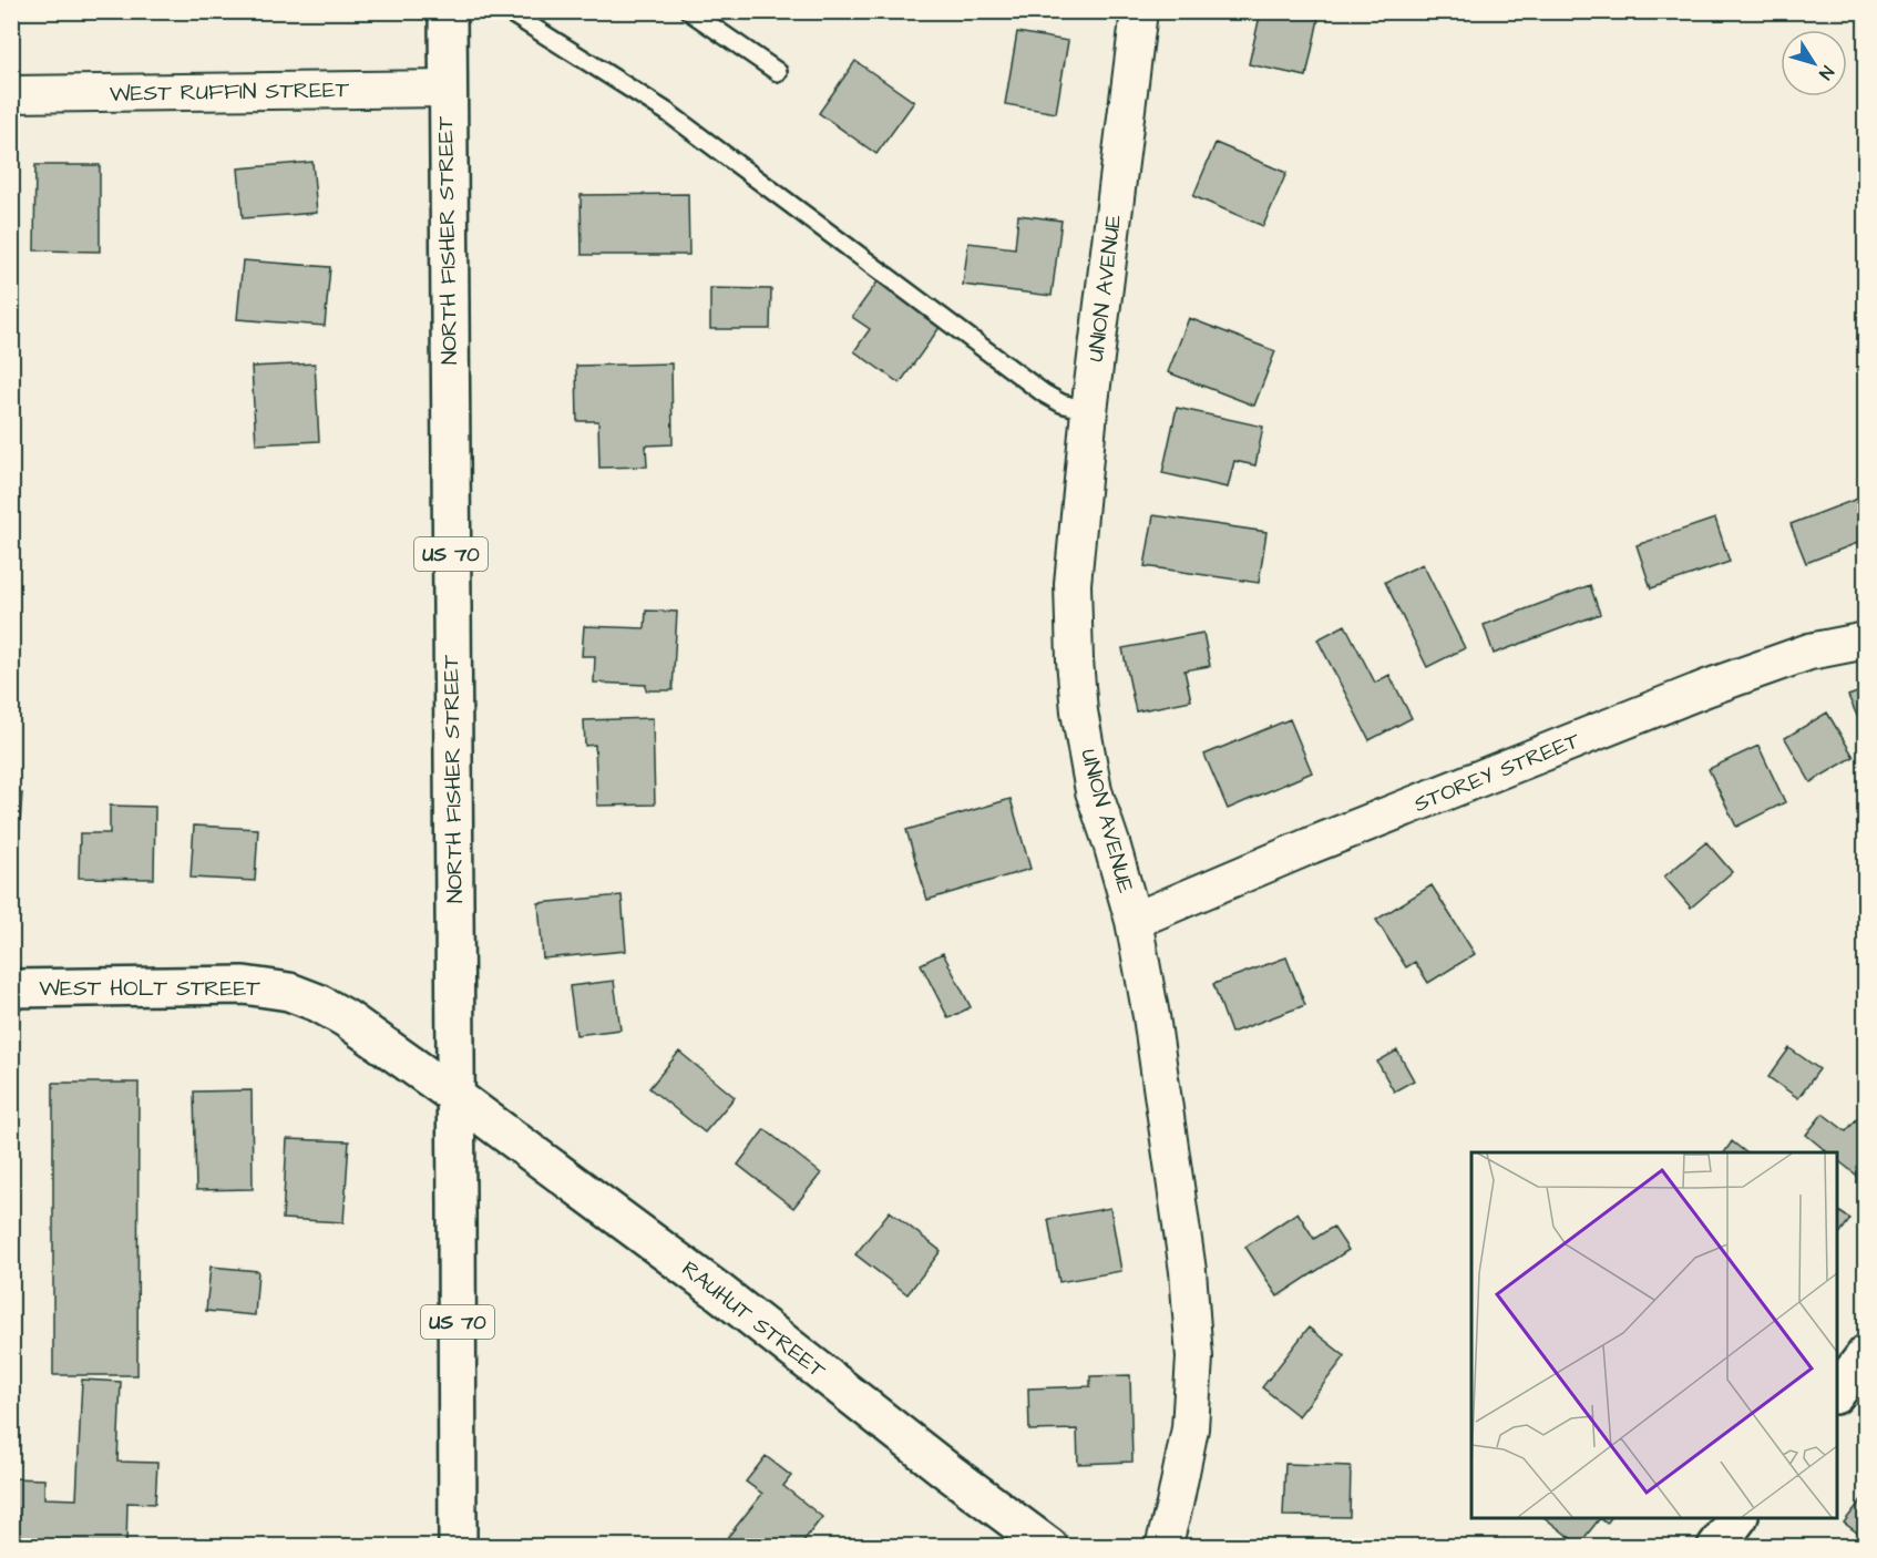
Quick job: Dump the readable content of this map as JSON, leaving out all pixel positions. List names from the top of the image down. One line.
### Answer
{"streets":{"main road":["NORTH FISHER STREET","US 70","WEST HOLT STREET","RAUHUT STREET"],"street":["WEST RUFFIN STREET","UNION AVENUE","STOREY STREET"]},"crossings":[["WEST RUFFIN STREET","NORTH FISHER STREET"],["NORTH FISHER STREET","WEST HOLT STREET"],["NORTH FISHER STREET","RAUHUT STREET"],["UNION AVENUE","STOREY STREET"],["WEST HOLT STREET","RAUHUT STREET"]],"north":"bottom right"}
